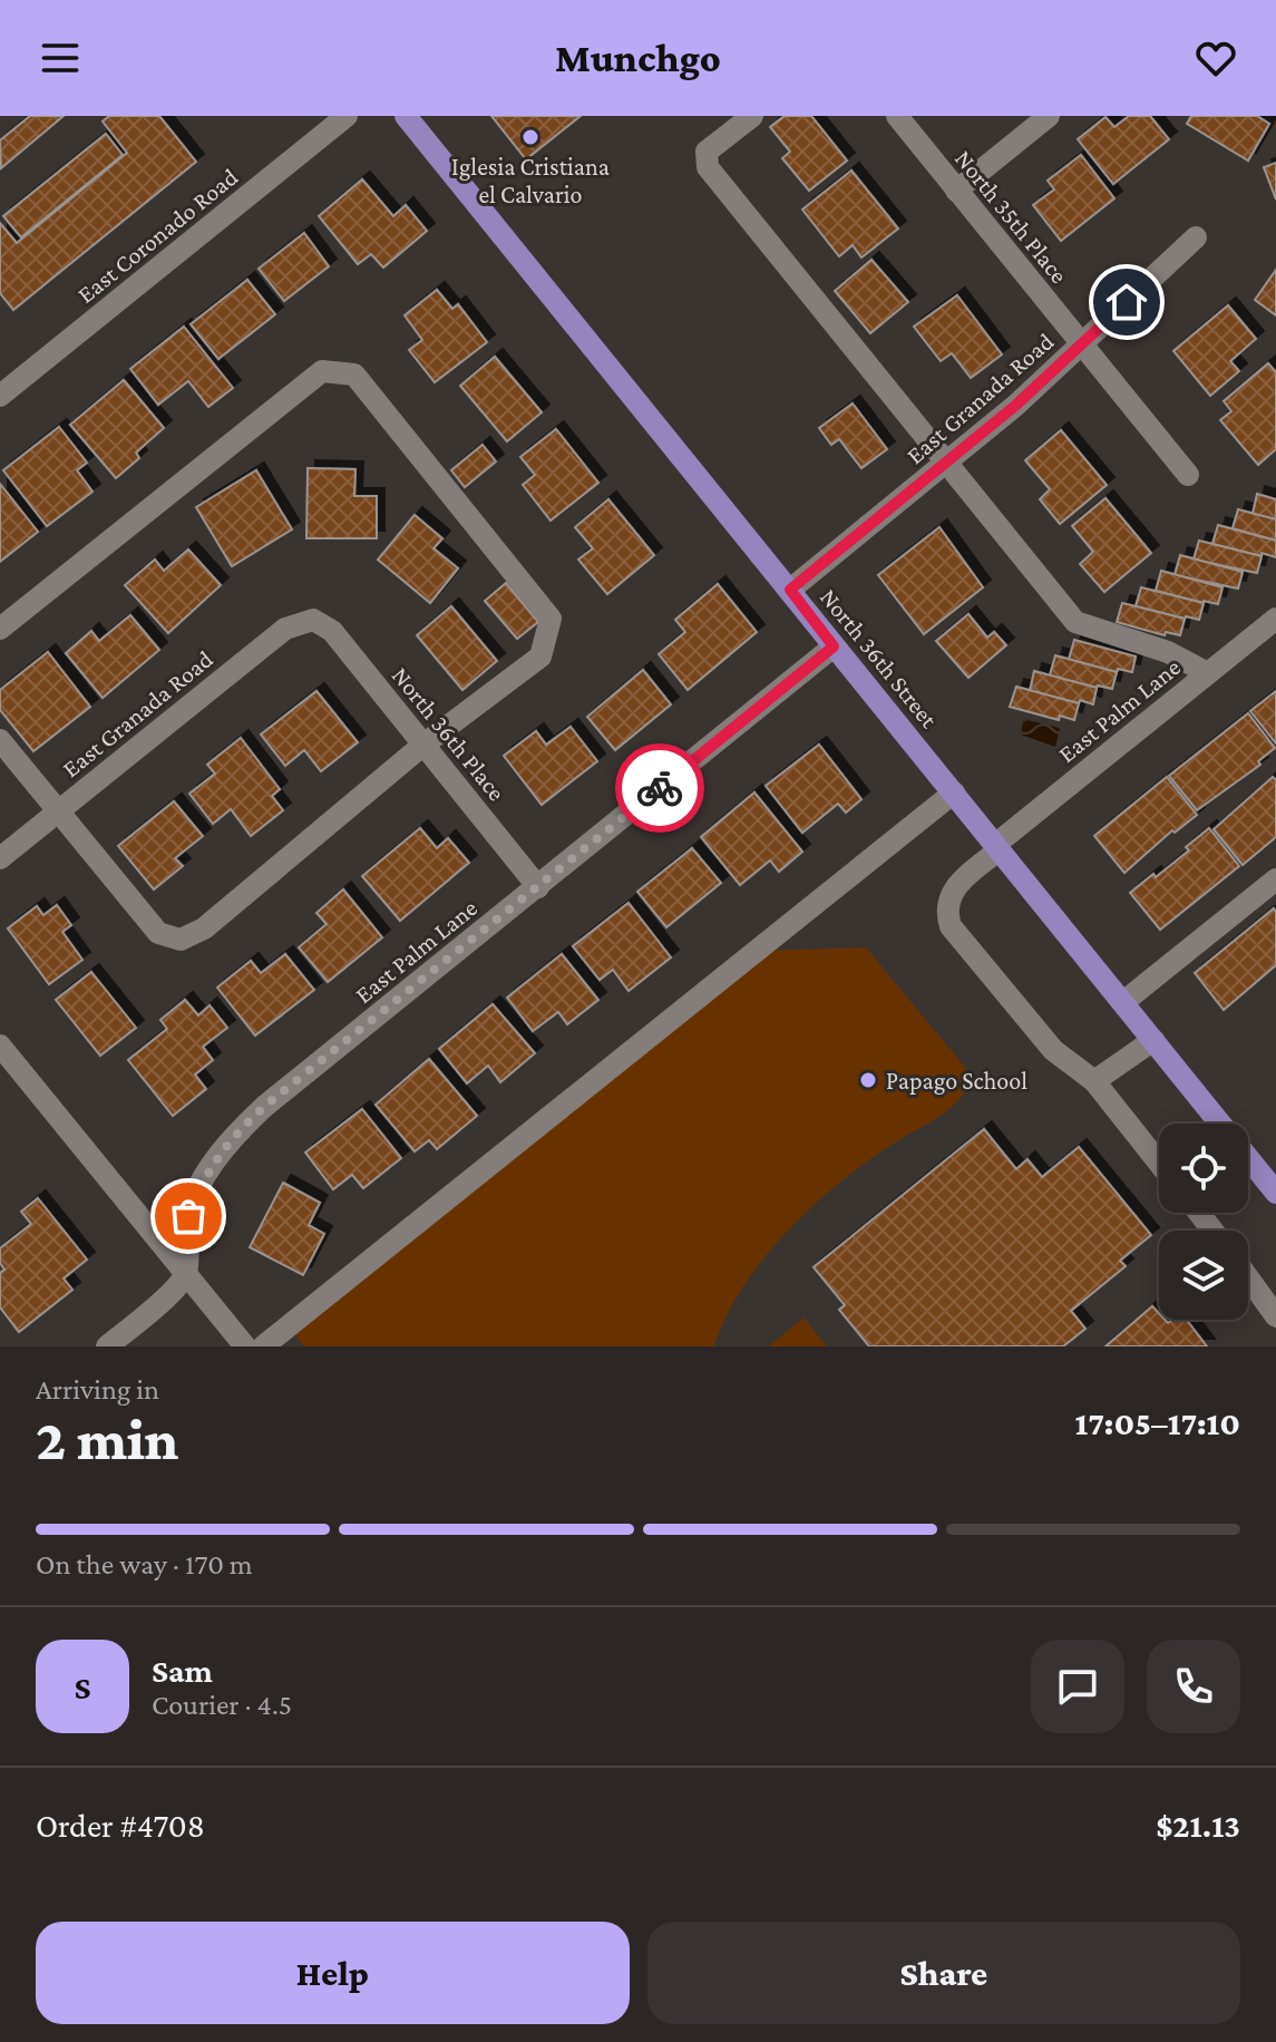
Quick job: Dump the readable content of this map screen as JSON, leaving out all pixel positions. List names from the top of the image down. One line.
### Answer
{"streets":{"main road":["North 36th Street"],"street":["North 35th Place","East Coronado Road","East Granada Road","East Palm Lane","North 36th Place"]},"crossings":[["North 35th Place","East Granada Road"],["East Granada Road","North 36th Street"],["East Granada Road","North 36th Place"],["North 36th Street","East Palm Lane"],["East Palm Lane","North 36th Place"]],"places":["Iglesia Cristiana el Calvario","Papago School"],"page":{"header":"Munchgo","heading":["2 min","Arriving in","17:05–17:10"],"panel":["Sam","Courier · 4.5","Order #4708","$21.13"],"bar":"On the way · 170 m","round":"S","buttons":["Help","Share"]}}
